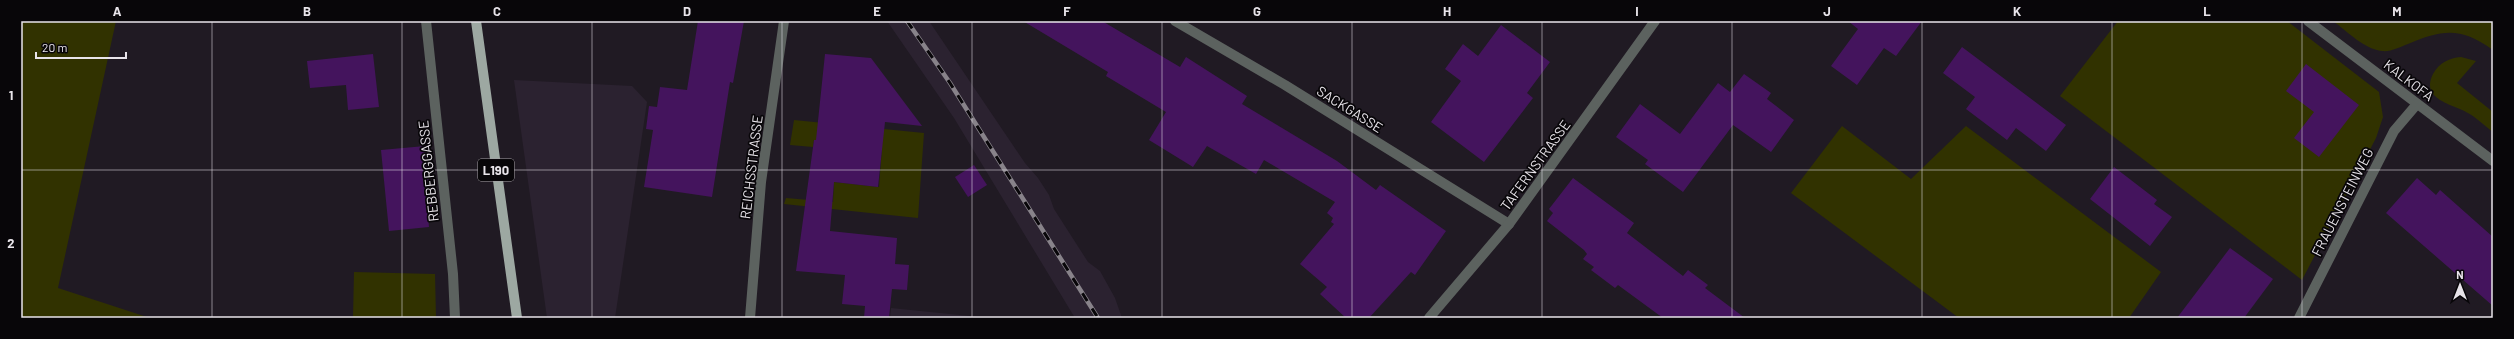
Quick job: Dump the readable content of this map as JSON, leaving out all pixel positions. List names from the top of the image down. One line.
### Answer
{"streets":{"main road":["L190"],"street":["KALKOFA","SACKGASSE","TAFERNSTRASSE","REICHSSTRASSE","REBBERGGASSE","FRAUENSTEINWEG"]},"crossings":[["KALKOFA","FRAUENSTEINWEG"],["SACKGASSE","TAFERNSTRASSE"]],"scale_bar":"20 m","north":"top","grid":{"columns":["A","B","C","D","E","F","G","H","I","J","K","L","M"],"rows":["1","2"]}}
